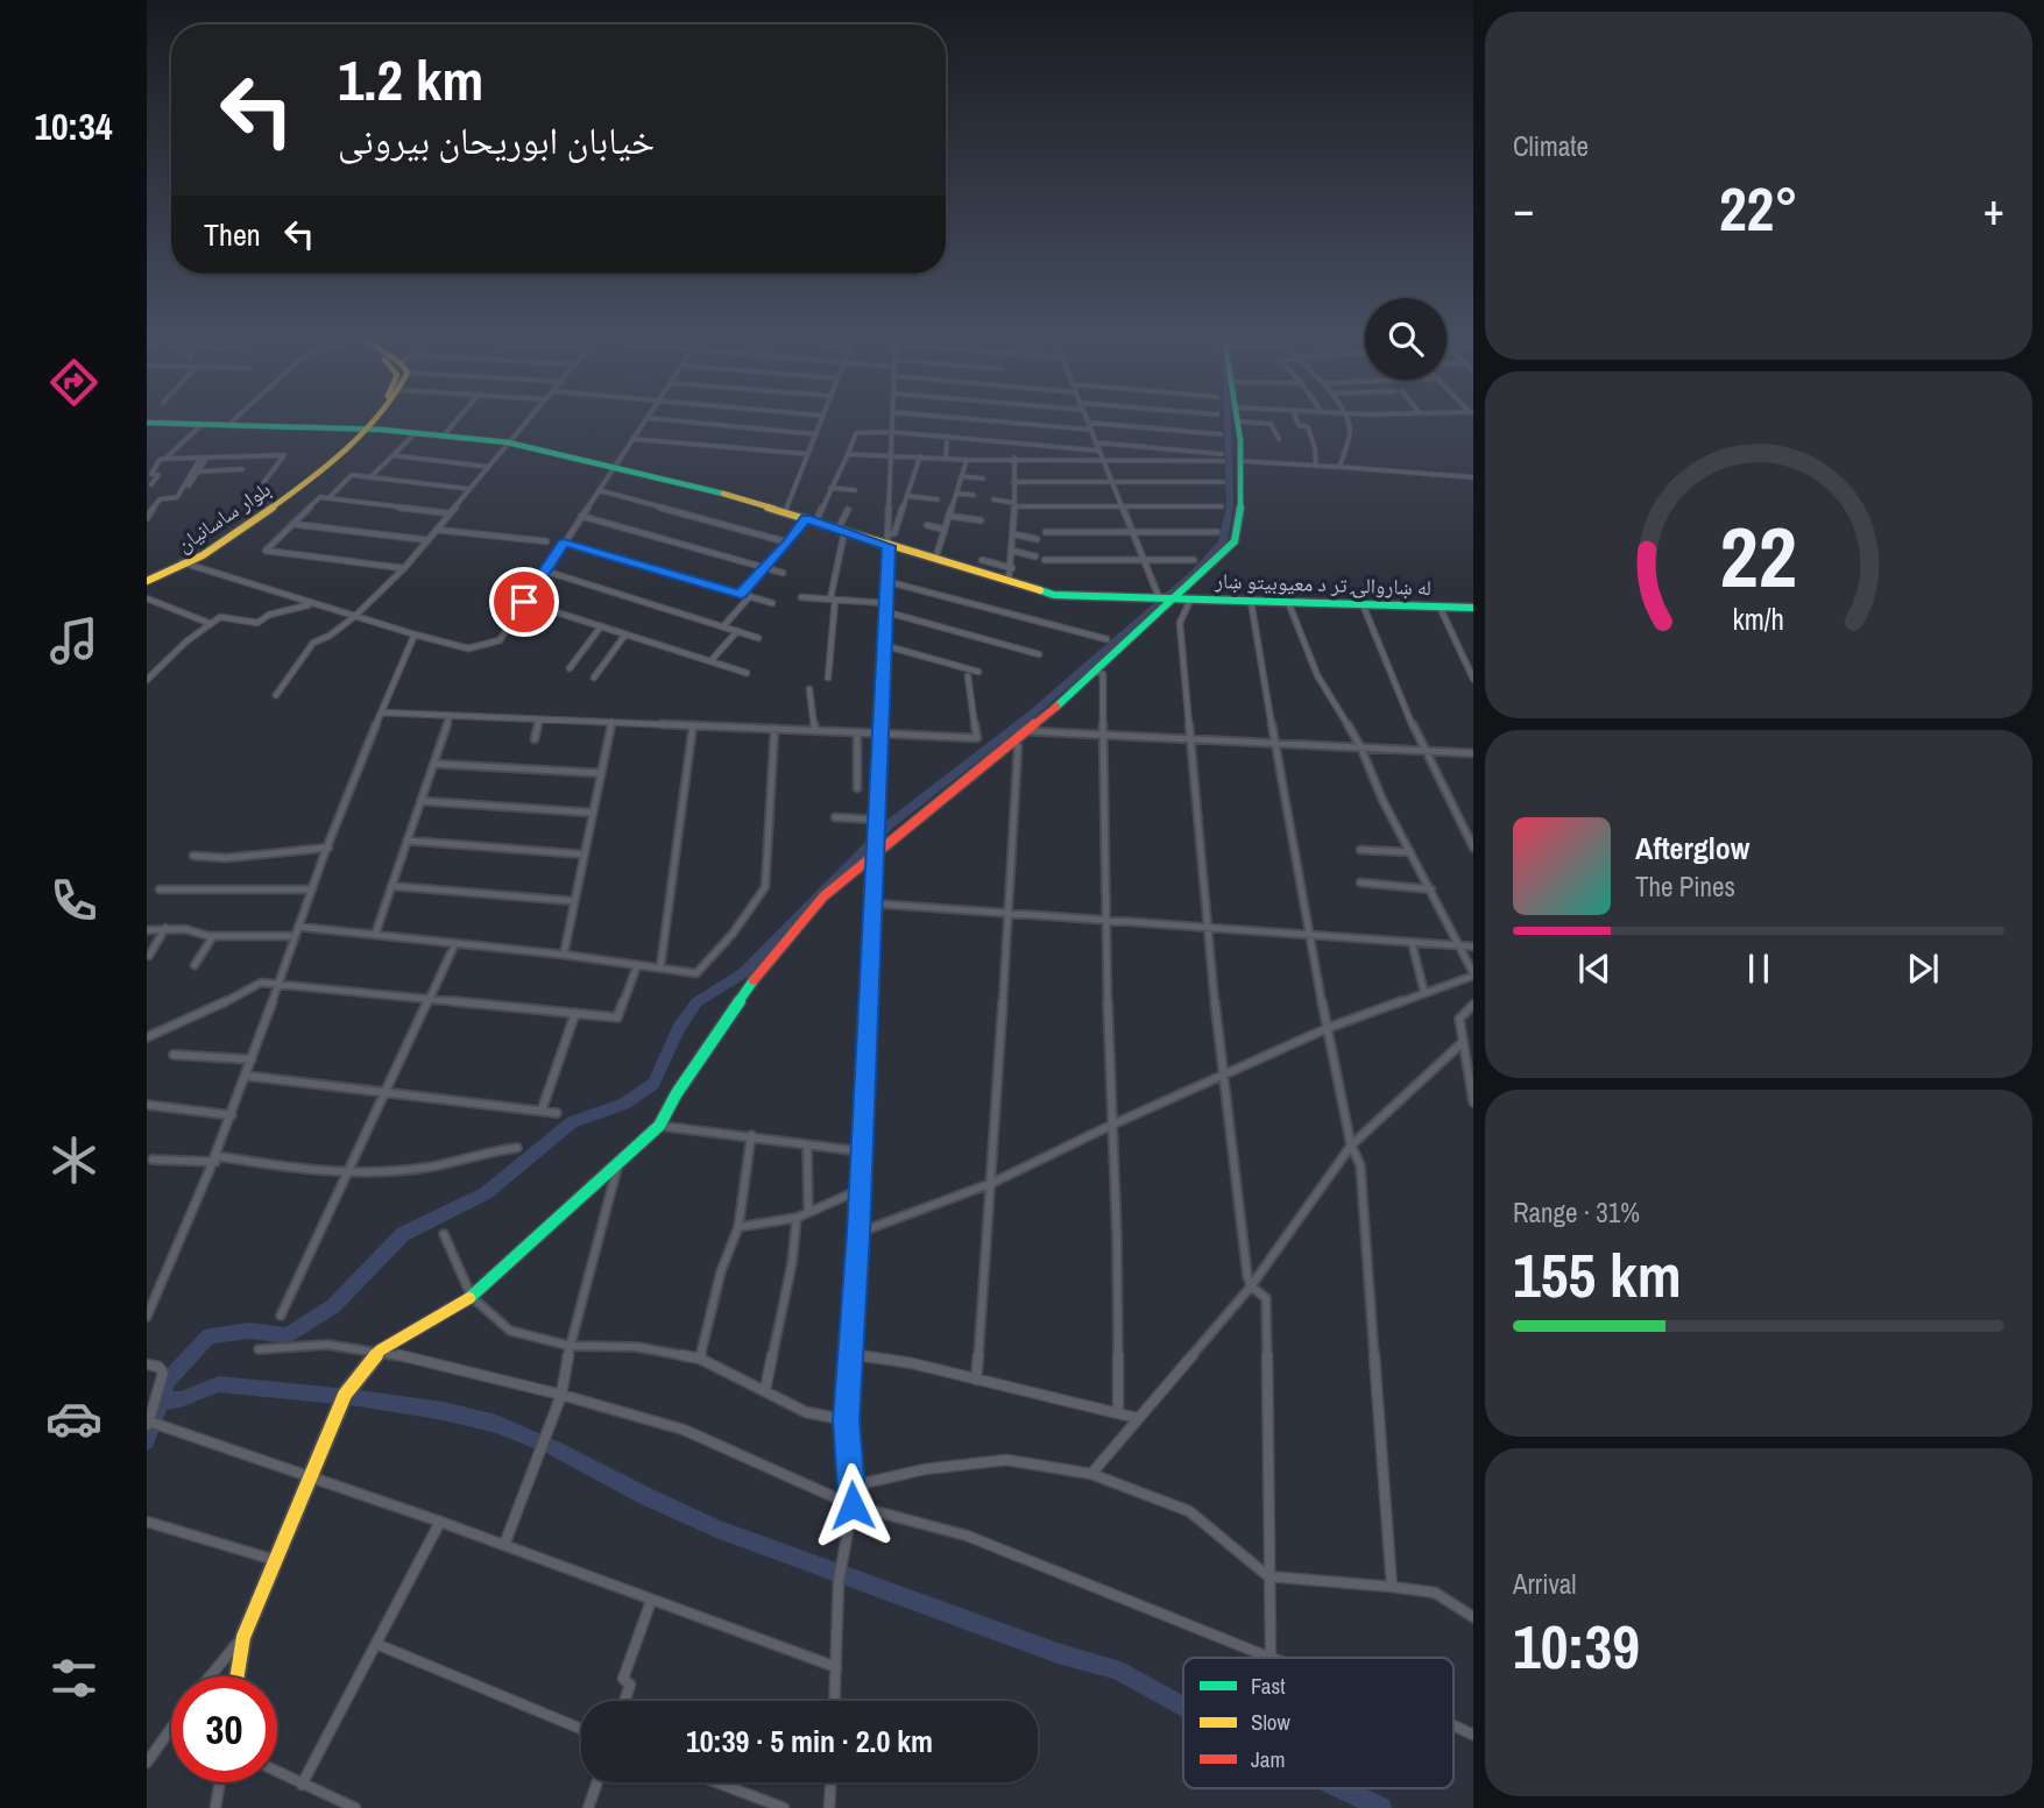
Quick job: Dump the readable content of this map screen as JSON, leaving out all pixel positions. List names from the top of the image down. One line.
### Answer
{"streets":{"main road":["بلوار ساسانیان","له ښاروالۍ تر د معیوبیتو ښار"]},"crossings":[["بلوار ساسانیان","له ښاروالۍ تر د معیوبیتو ښار"]],"legend":["Fast","Slow","Jam"],"page":{"tabs":"10:34","tile":["Climate",["Range · 31%","155 km"],["Arrival","10:39"]],"turn":["1.2 km","خیابان ابوریحان بیرونی"],"heat":["−","22°","+"],"then":"Then","song":["Afterglow","The Pines"],"limit":"30","trip":"10:39 · 5 min · 2.0 km","gauge":["22","km/h"]}}
